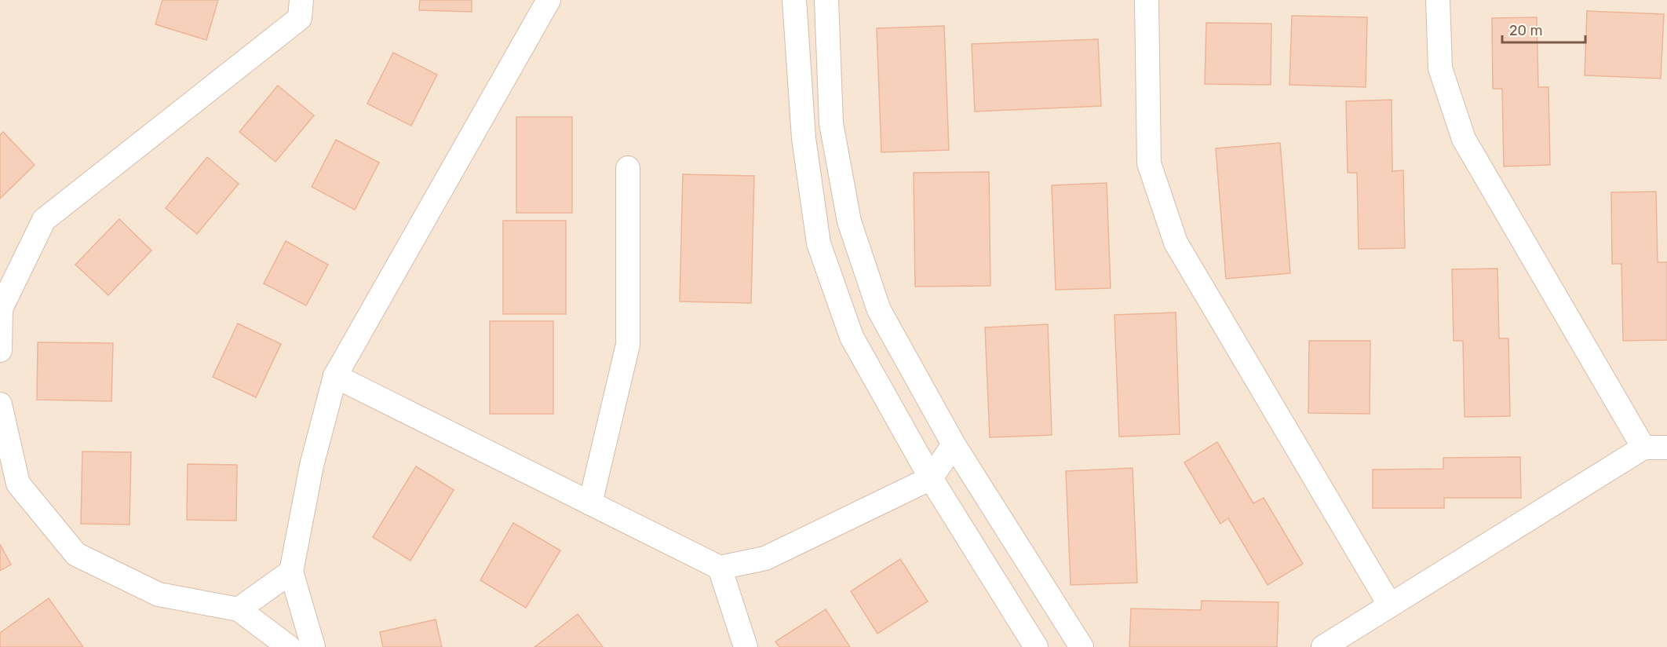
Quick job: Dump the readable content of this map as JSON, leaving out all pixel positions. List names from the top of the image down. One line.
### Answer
{"scale_bar":"20 m"}
